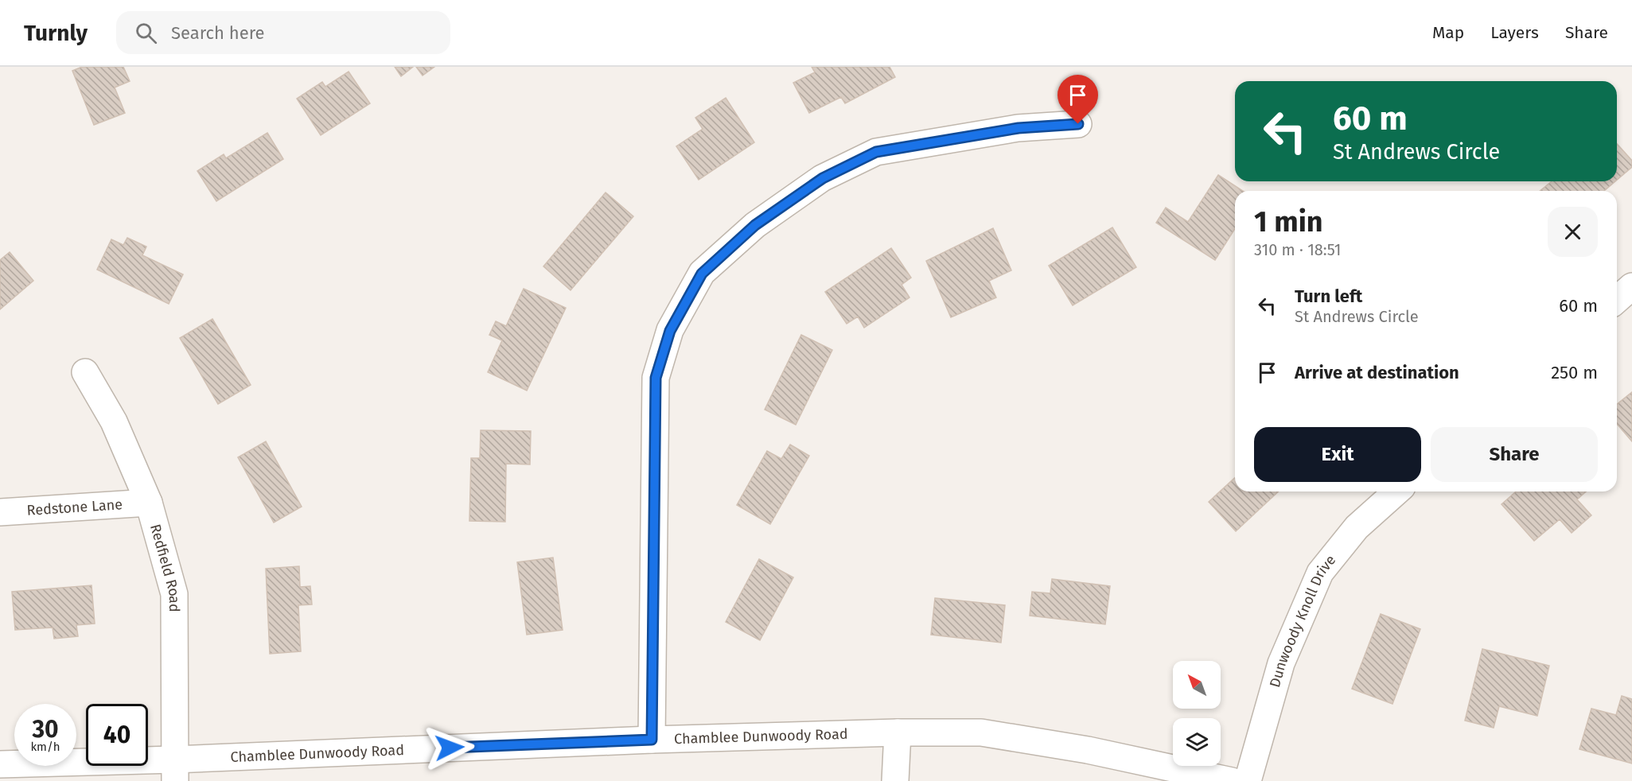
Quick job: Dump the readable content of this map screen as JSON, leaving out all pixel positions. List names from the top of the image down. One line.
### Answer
{"streets":{"street":["Redstone Lane","Redfield Road","Dunwoody Knoll Drive","Chamblee Dunwoody Road"]},"crossings":[["Redstone Lane","Redfield Road"],["Redfield Road","Chamblee Dunwoody Road"]],"north":"top left","page":{"header":"Turnly","search":"Search here","nav":["Map","Layers","Share"],"turn":["60 m","St Andrews Circle"],"heading":["1 min","310 m · 18:51"],"list":[{"name":"Turn left","note":"St Andrews Circle","value":"60 m"},{"name":"Arrive at destination","value":"250 m"}],"buttons":["Exit","Share"],"speed":"30 km/h","limit":"40"}}
